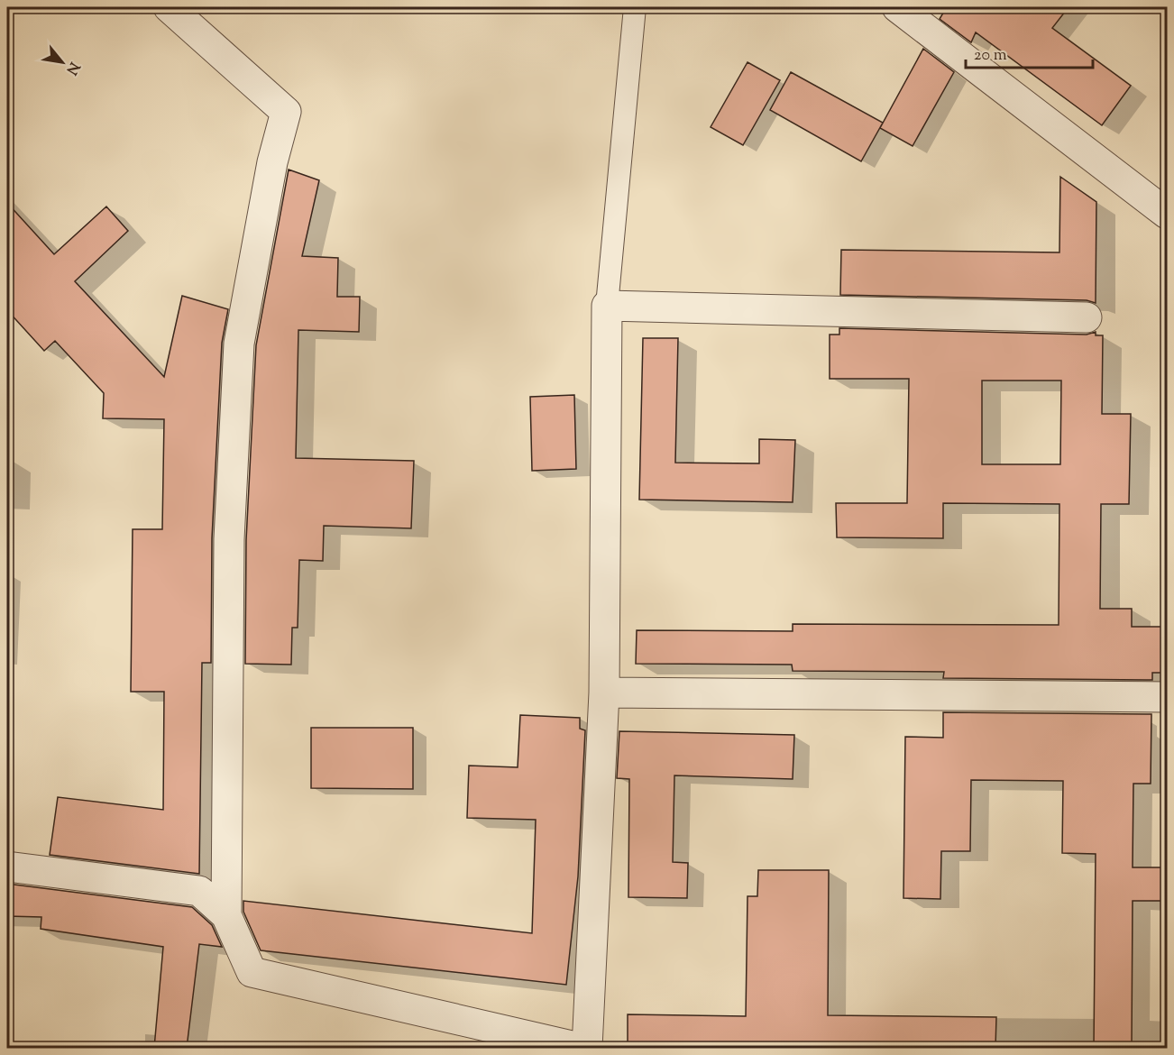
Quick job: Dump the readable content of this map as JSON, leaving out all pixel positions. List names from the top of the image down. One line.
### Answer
{"scale_bar":"20 m","north":"bottom right"}
